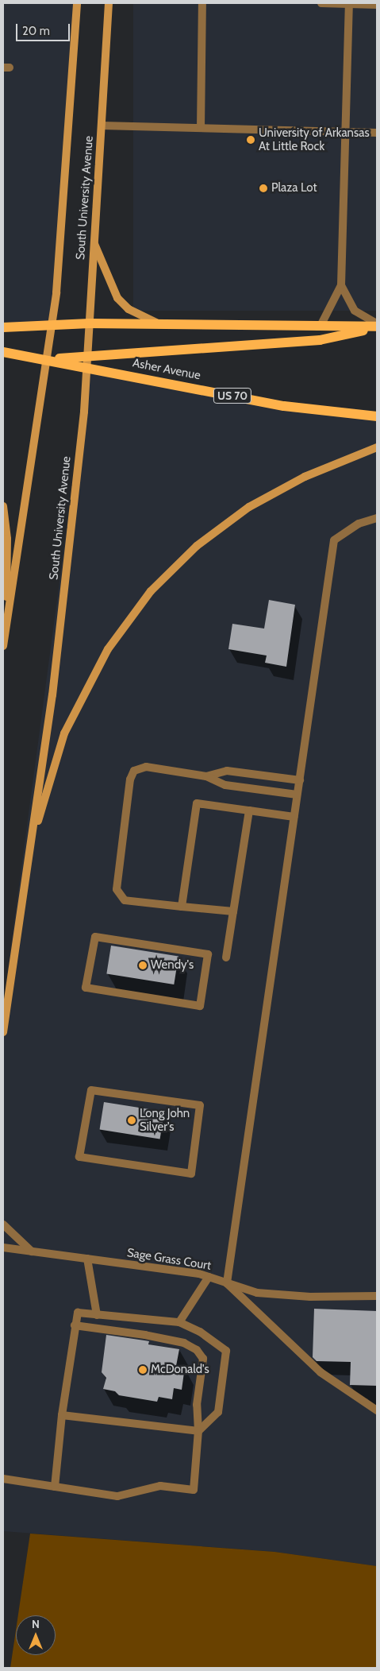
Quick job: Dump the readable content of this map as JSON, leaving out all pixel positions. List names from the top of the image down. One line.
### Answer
{"streets":{"main road":["South University Avenue","Asher Avenue","US 70"],"street":["Sage Grass Court"]},"crossings":[["South University Avenue","Asher Avenue"],["South University Avenue","US 70"],["Asher Avenue","US 70"]],"places":["University of Arkansas At Little Rock","Plaza Lot","Wendy's","Long John Silver's","McDonald's"],"scale_bar":"20 m","north":"top"}
